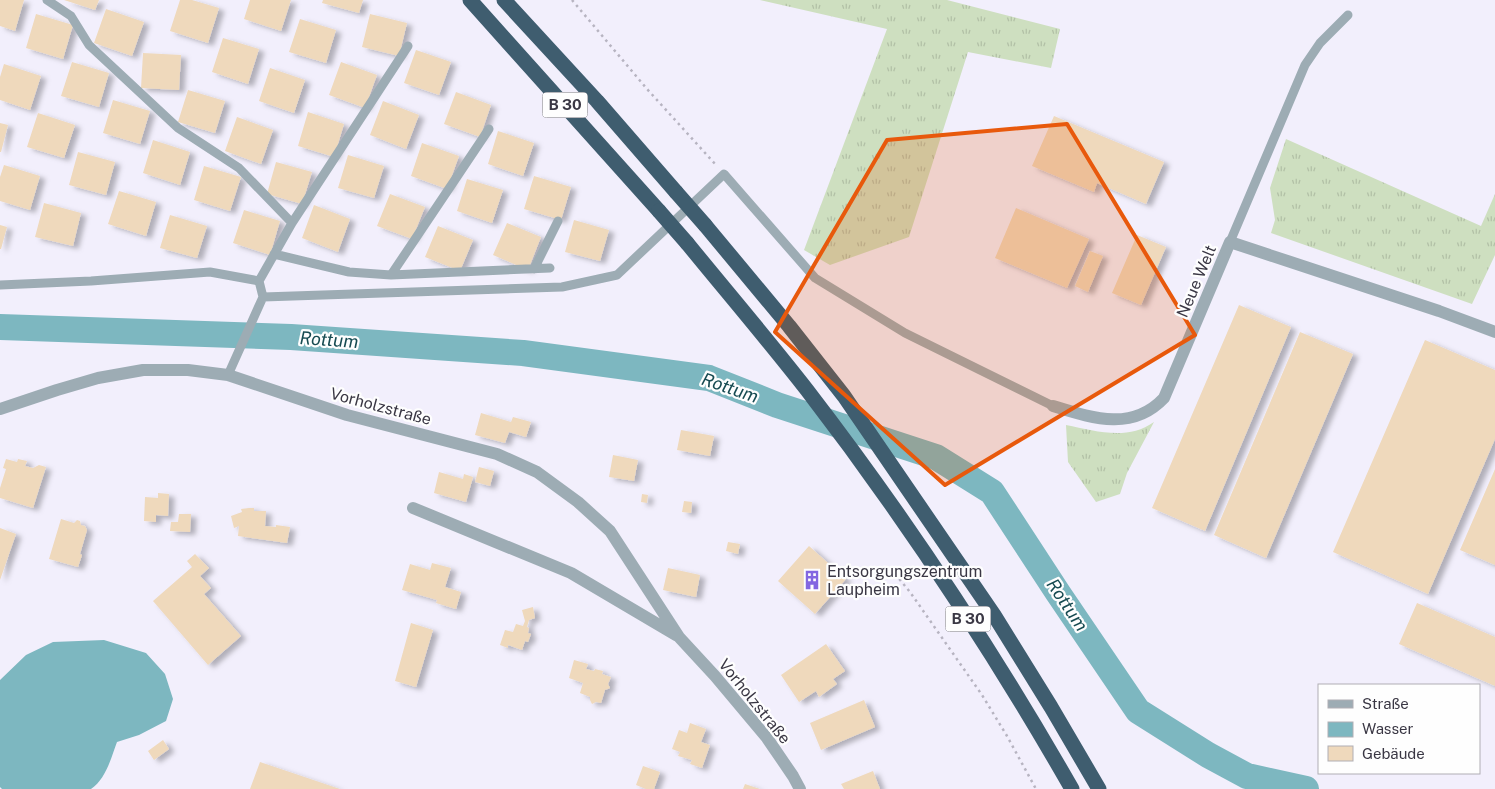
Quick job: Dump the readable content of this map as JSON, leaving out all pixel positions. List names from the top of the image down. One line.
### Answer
{"streets":{"highway":["B 30"],"street":["Neue Welt","Vorholzstraße"]},"water":["Rottum"],"places":{"building":["Entsorgungszentrum Laupheim"]},"legend":["Straße","Wasser","Gebäude"]}
